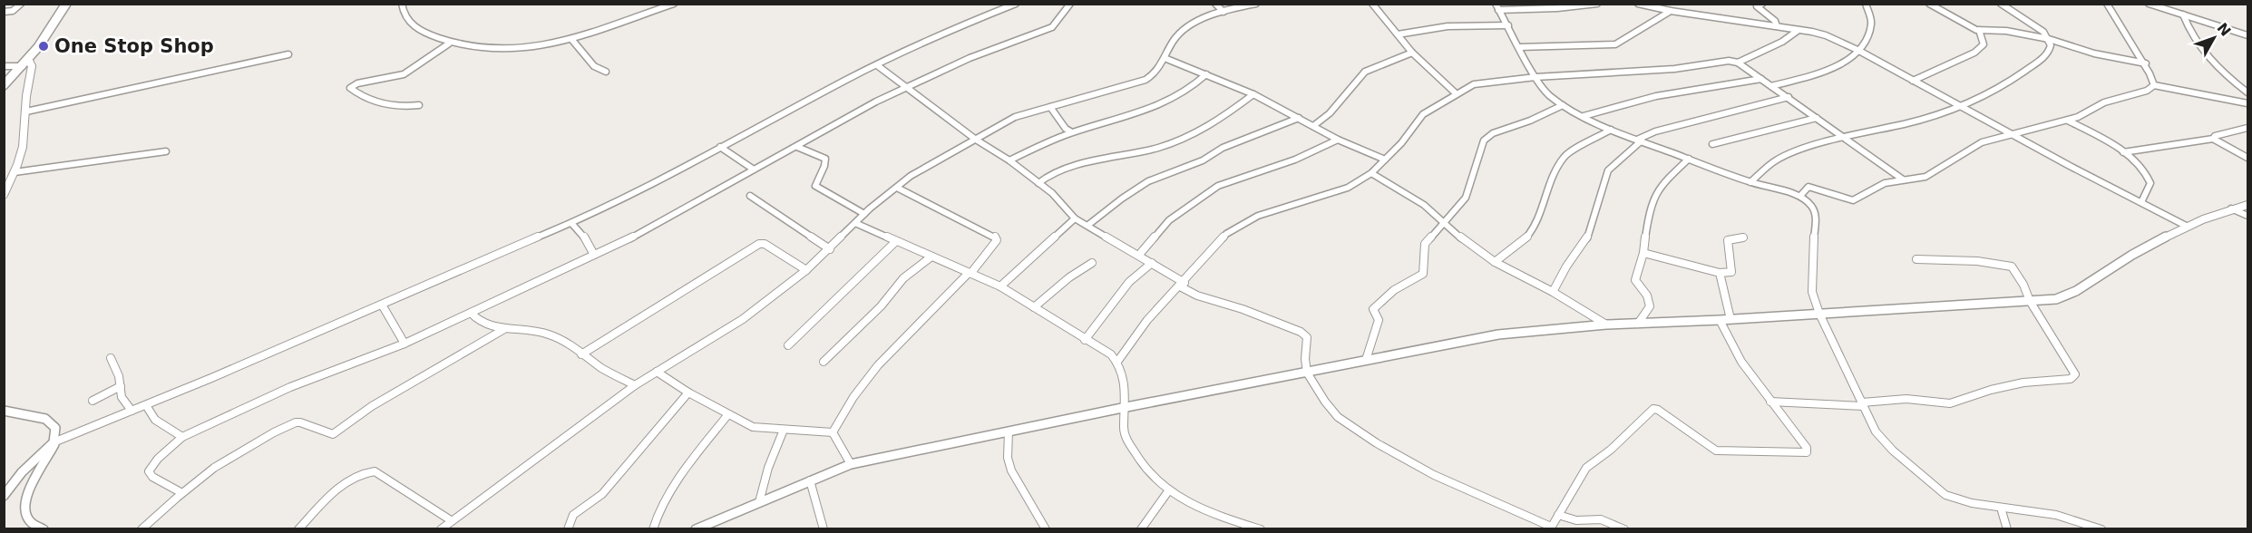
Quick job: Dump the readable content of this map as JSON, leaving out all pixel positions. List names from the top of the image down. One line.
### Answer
{"places":["One Stop Shop"],"north":"top right"}
